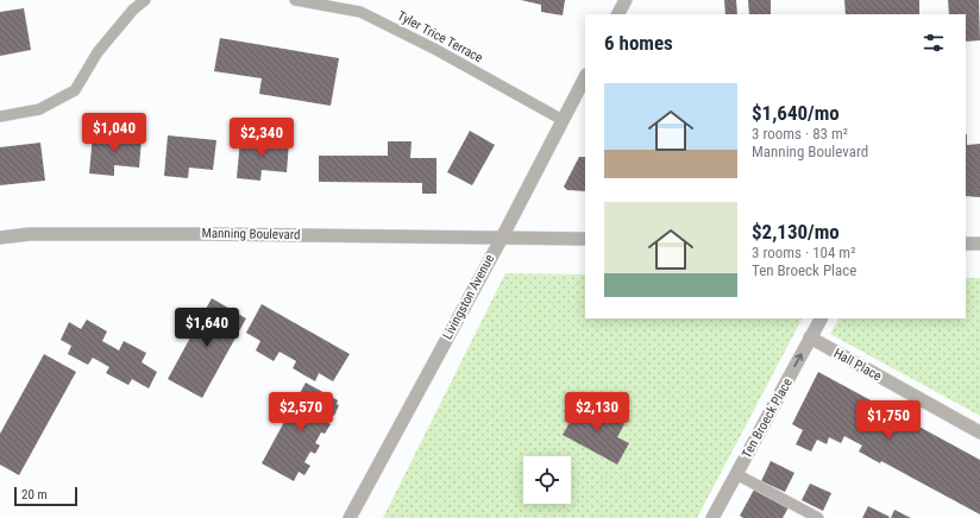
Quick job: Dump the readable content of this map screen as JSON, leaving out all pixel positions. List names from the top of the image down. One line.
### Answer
{"streets":{"street":["Manning Boulevard","Livingston Avenue","Hall Place","Ten Broeck Place"],"lane":["Tyler Trice Terrace"]},"crossings":[["Tyler Trice Terrace","Livingston Avenue"],["Manning Boulevard","Livingston Avenue"],["Hall Place","Ten Broeck Place"]],"one_way":["Ten Broeck Place"],"scale_bar":"20 m","page":{"heading":"6 homes","list":[{"name":"$1,640/mo","note":"3 rooms · 83 m² · Manning Boulevard"},{"name":"$2,130/mo","note":"3 rooms · 104 m² · Ten Broeck Place"}],"price":["$1,040","$2,340","$1,640","$2,570","$2,130","$1,750"],"scale":"20 m"}}
